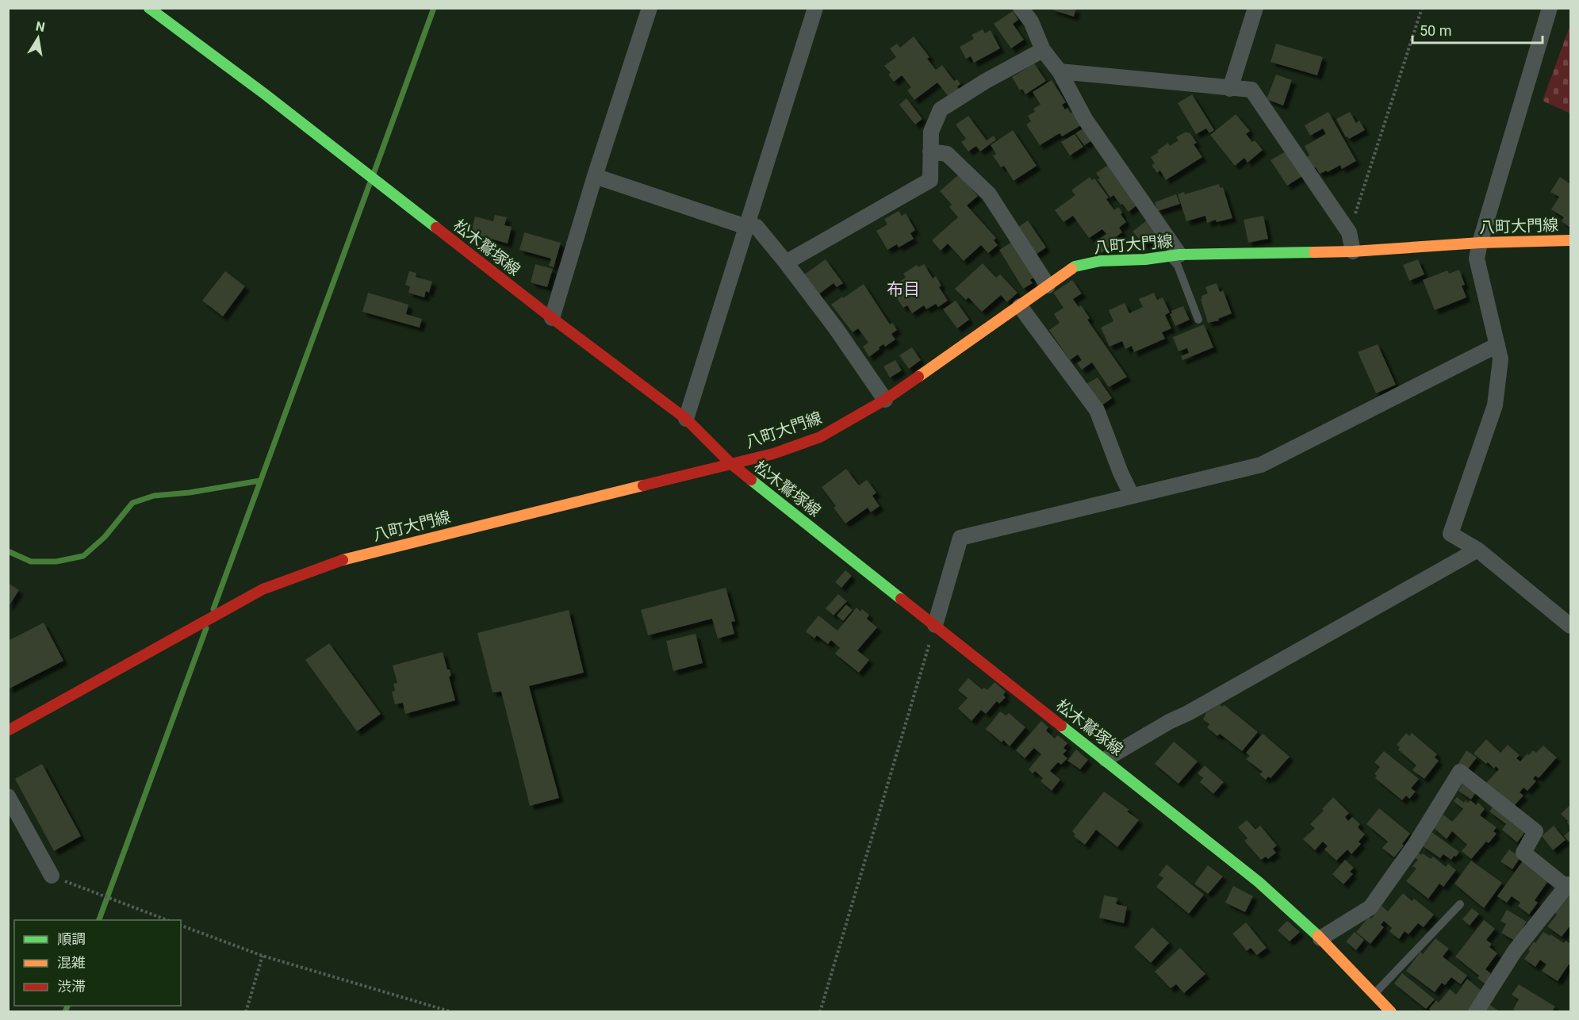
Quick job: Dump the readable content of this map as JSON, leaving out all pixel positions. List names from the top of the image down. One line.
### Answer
{"streets":{"main road":["八町大門線","松木鷲塚線"]},"crossings":[["八町大門線","松木鷲塚線"]],"districts":["布目"],"legend":["順調","混雑","渋滞"],"scale_bar":"50 m","north":"top"}
